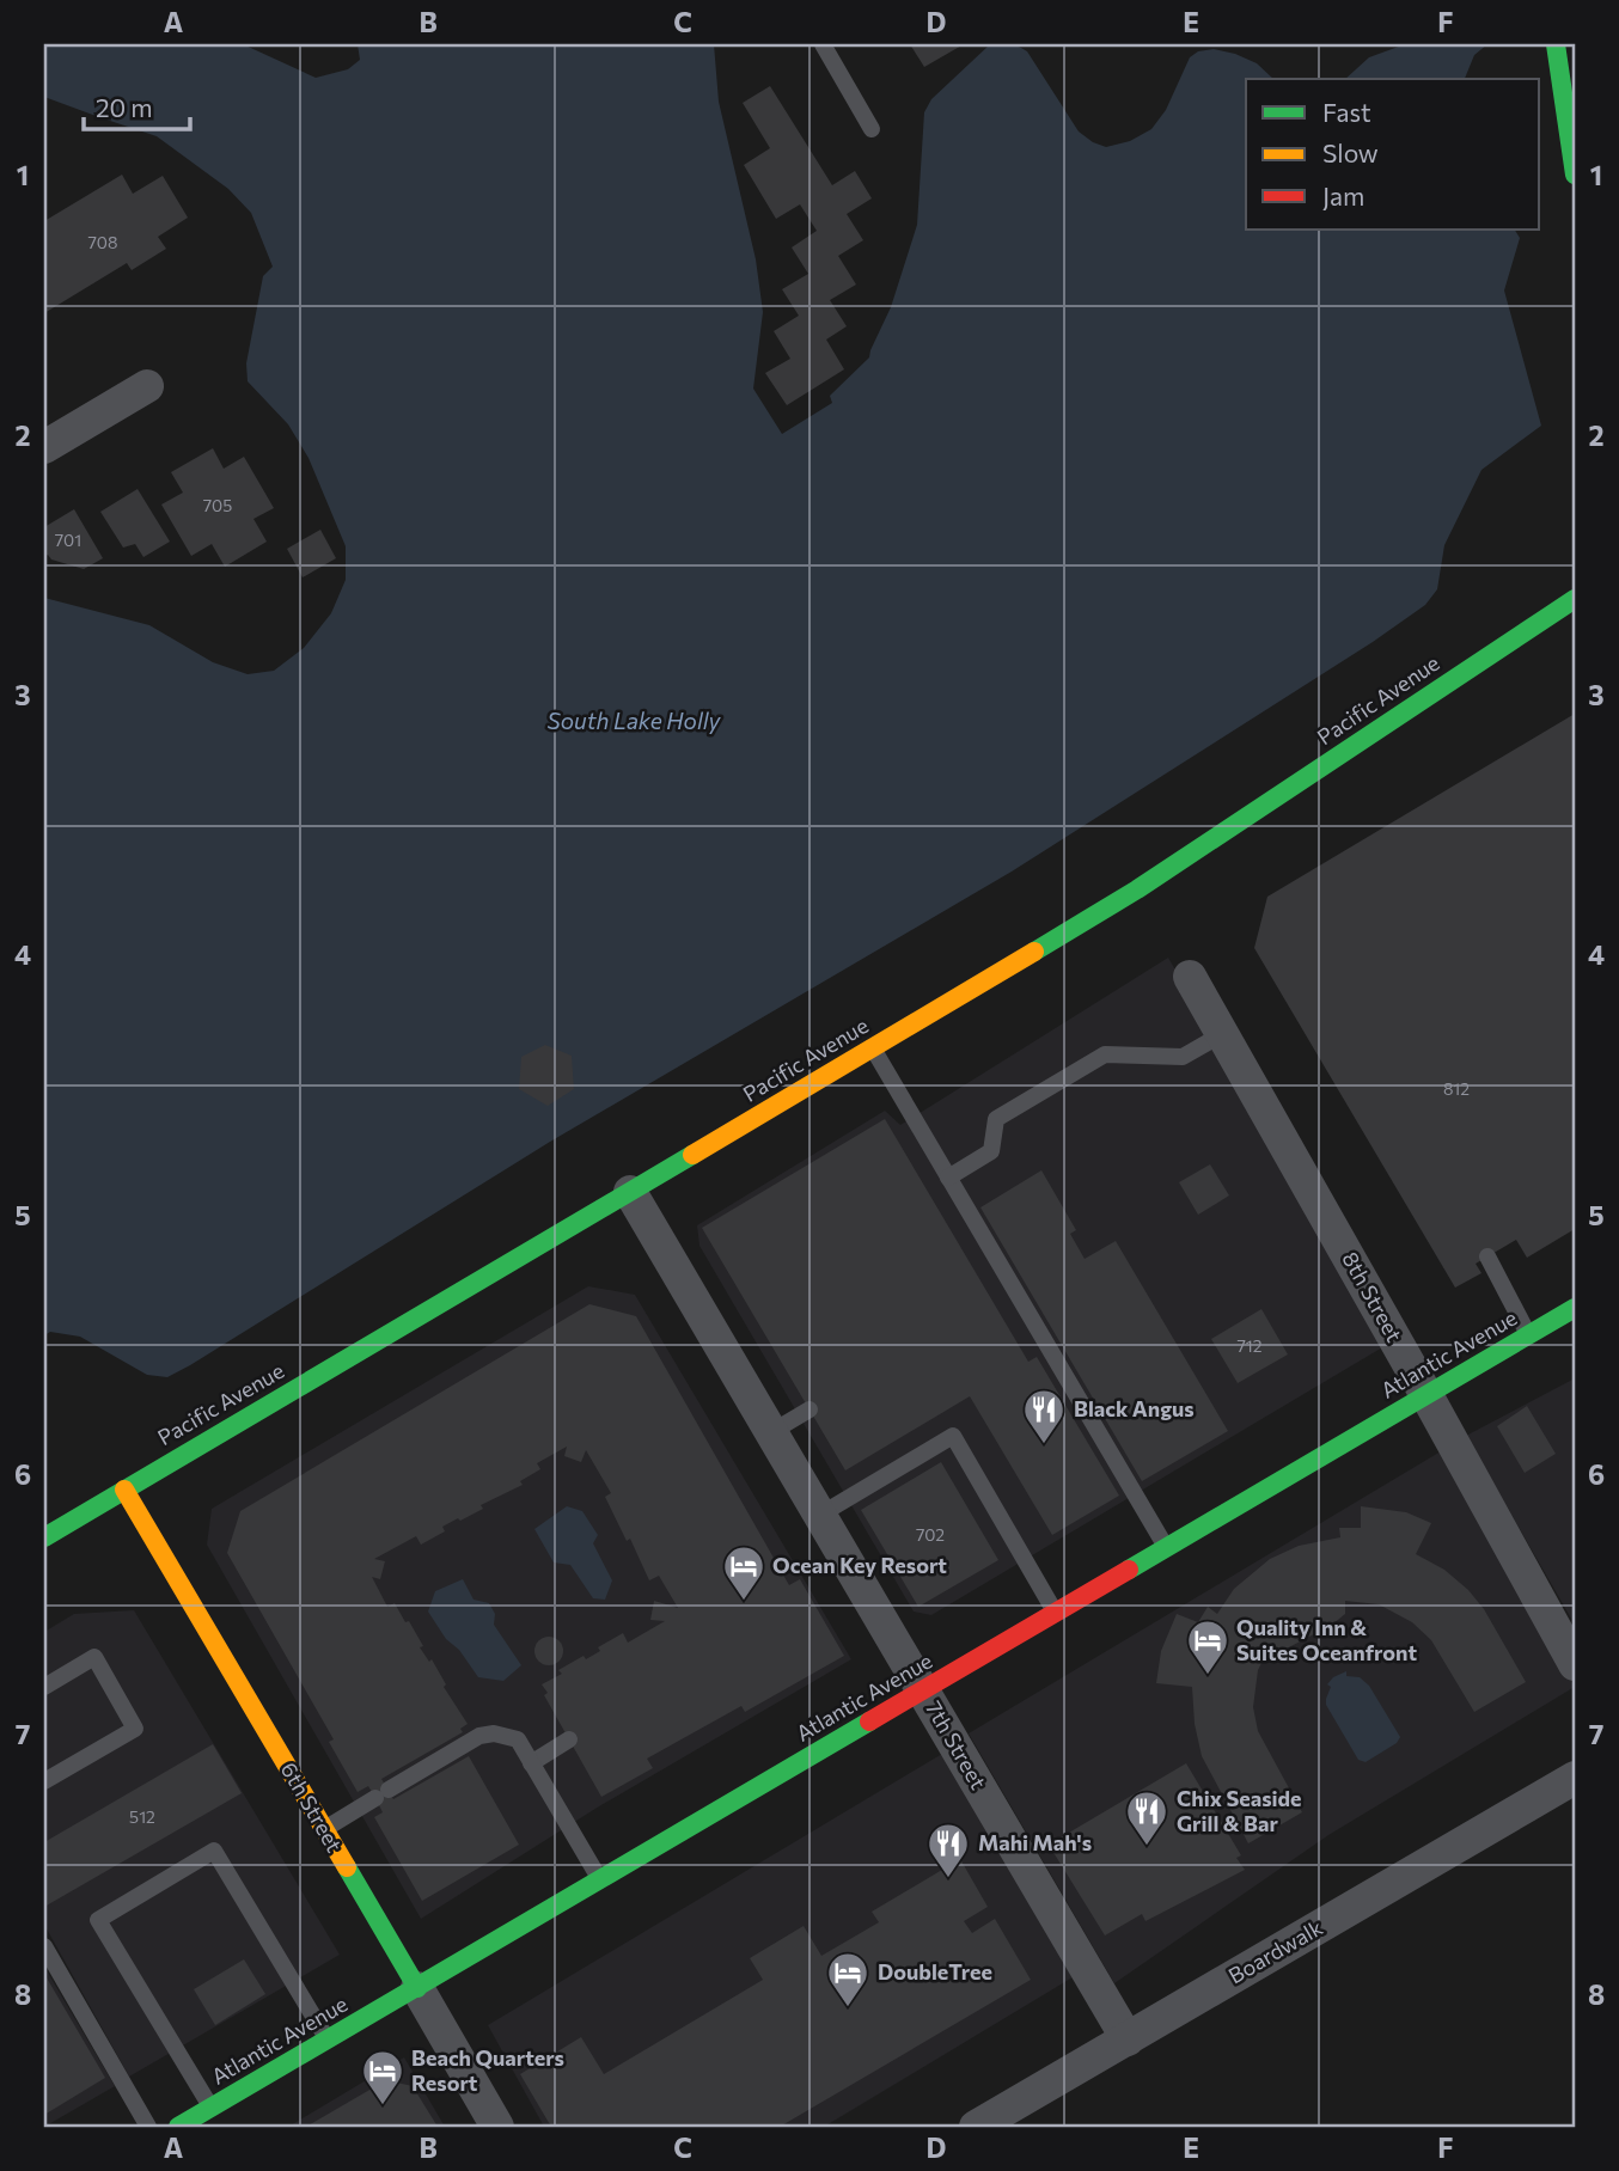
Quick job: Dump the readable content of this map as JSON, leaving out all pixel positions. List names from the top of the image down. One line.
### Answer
{"streets":{"main road":["Pacific Avenue","Atlantic Avenue","6th Street"],"street":["8th Street","7th Street","Boardwalk"]},"crossings":[["Pacific Avenue","7th Street"],["Pacific Avenue","6th Street"],["8th Street","Atlantic Avenue"],["Atlantic Avenue","7th Street"],["Atlantic Avenue","6th Street"],["7th Street","Boardwalk"]],"water":["South Lake Holly"],"places":{"restaurant":["Black Angus","Chix Seaside Grill & Bar","Mahi Mah's"],"hotel":["Ocean Key Resort","Quality Inn & Suites Oceanfront","DoubleTree","Beach Quarters Resort"]},"house_numbers":["708","705","701","812","712","702","512"],"legend":["Fast","Slow","Jam"],"scale_bar":"20 m","grid":{"columns":["A","B","C","D","E","F"],"rows":["1","2","3","4","5","6","7","8"]}}
